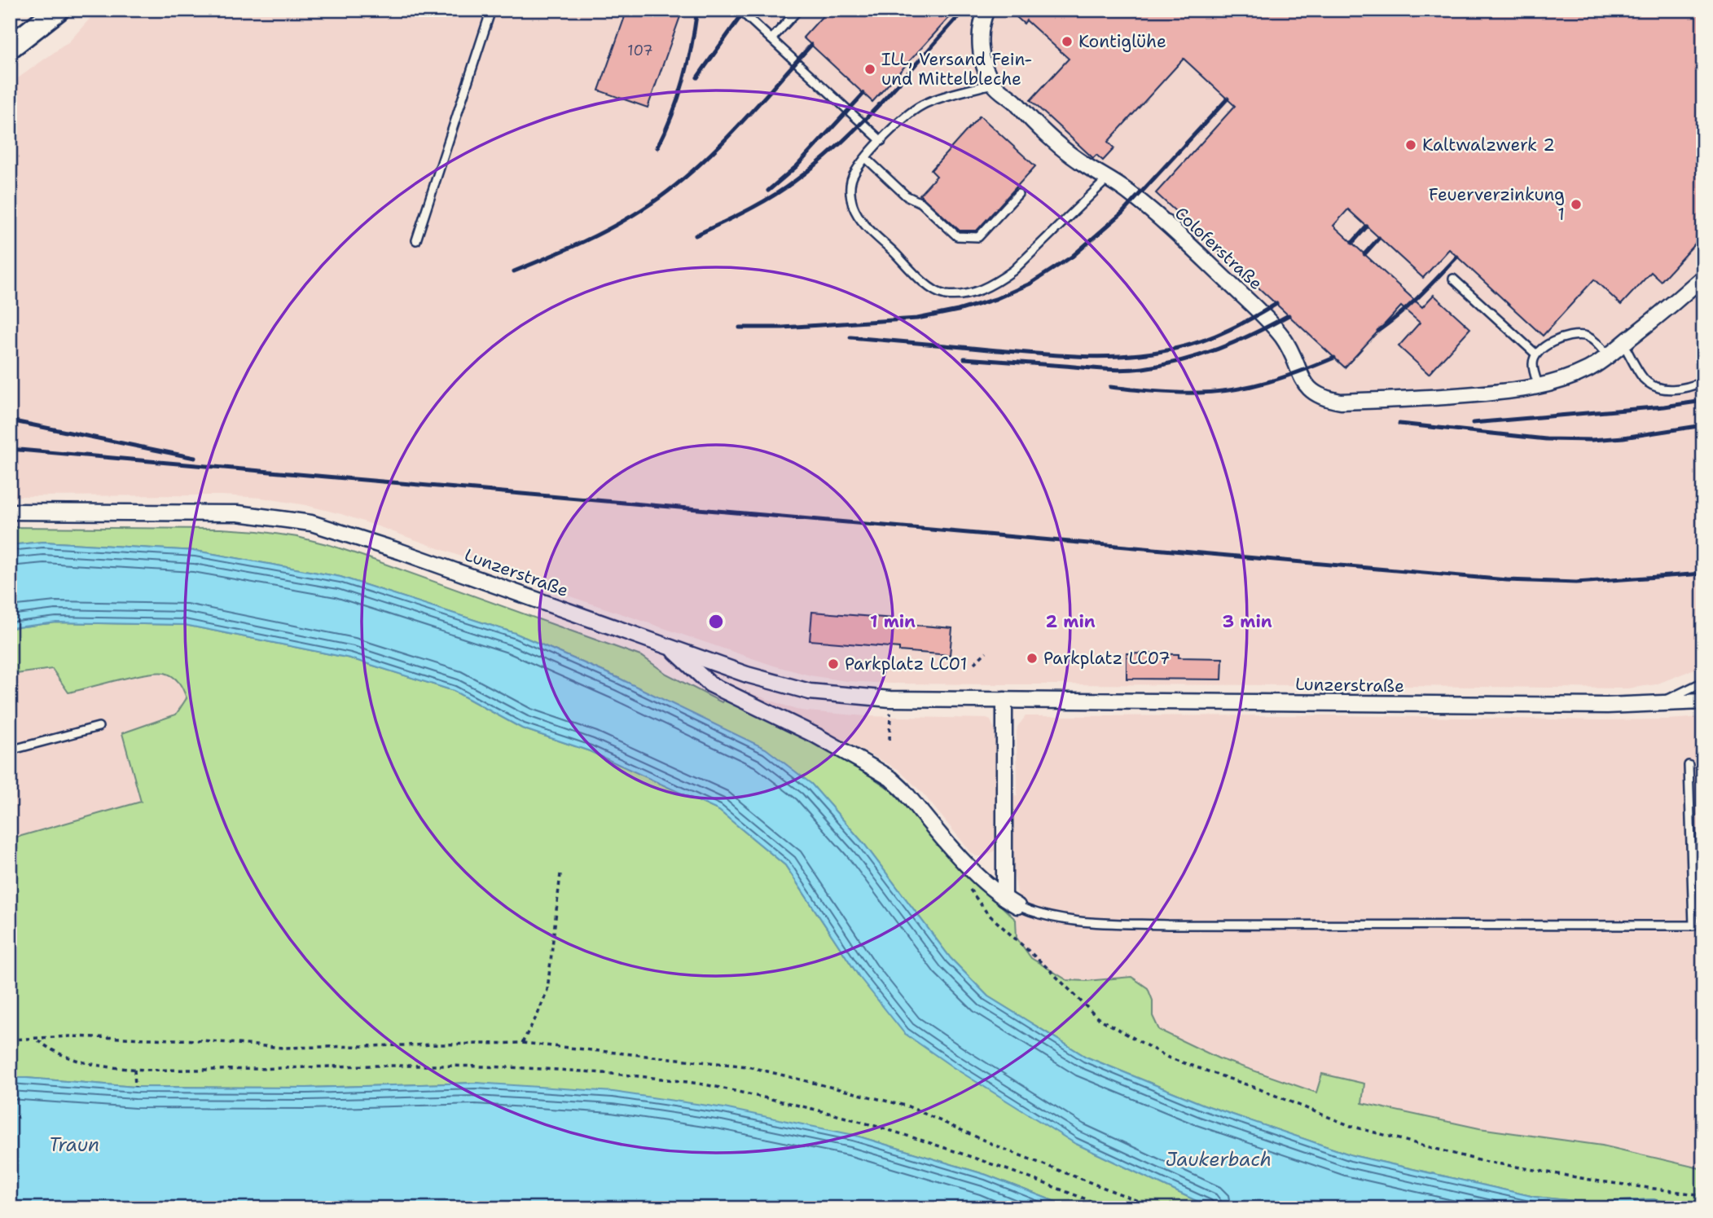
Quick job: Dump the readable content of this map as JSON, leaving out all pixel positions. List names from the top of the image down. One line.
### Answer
{"streets":{"street":["Coloferstraße","Lunzerstraße"]},"water":["Traun","Jaukerbach"],"places":["Kontiglühe","ILL, Versand Fein- und Mittelbleche","Kaltwalzwerk 2","Feuerverzinkung 1","Parkplatz LC07","Parkplatz LC01"],"house_numbers":["107"],"rings":["1 min","2 min","3 min"]}
